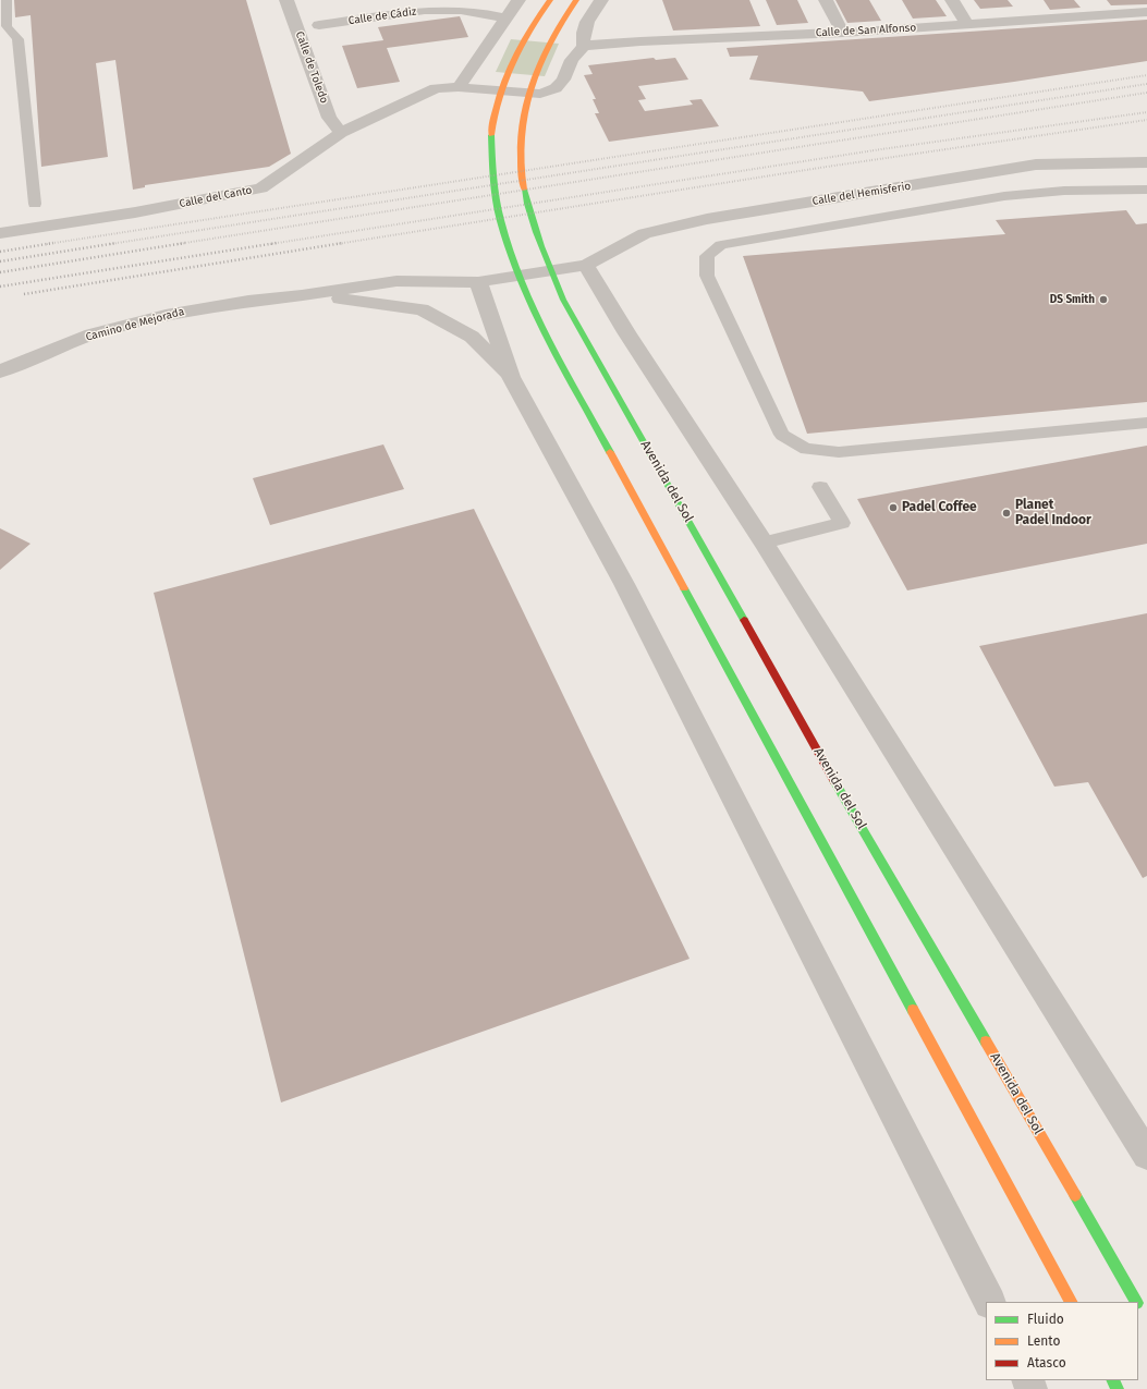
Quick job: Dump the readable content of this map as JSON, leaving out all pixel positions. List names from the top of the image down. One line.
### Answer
{"streets":{"main road":["Avenida del Sol"],"street":["Calle de Cádiz","Calle de San Alfonso","Calle de Toledo","Calle del Hemisferio","Calle del Canto","Camino de Mejorada"]},"crossings":[["Calle de San Alfonso","Calle del Canto"],["Calle de Toledo","Calle del Canto"]],"places":["DS Smith","Padel Coffee","Planet Padel Indoor"],"legend":["Fluido","Lento","Atasco"]}
